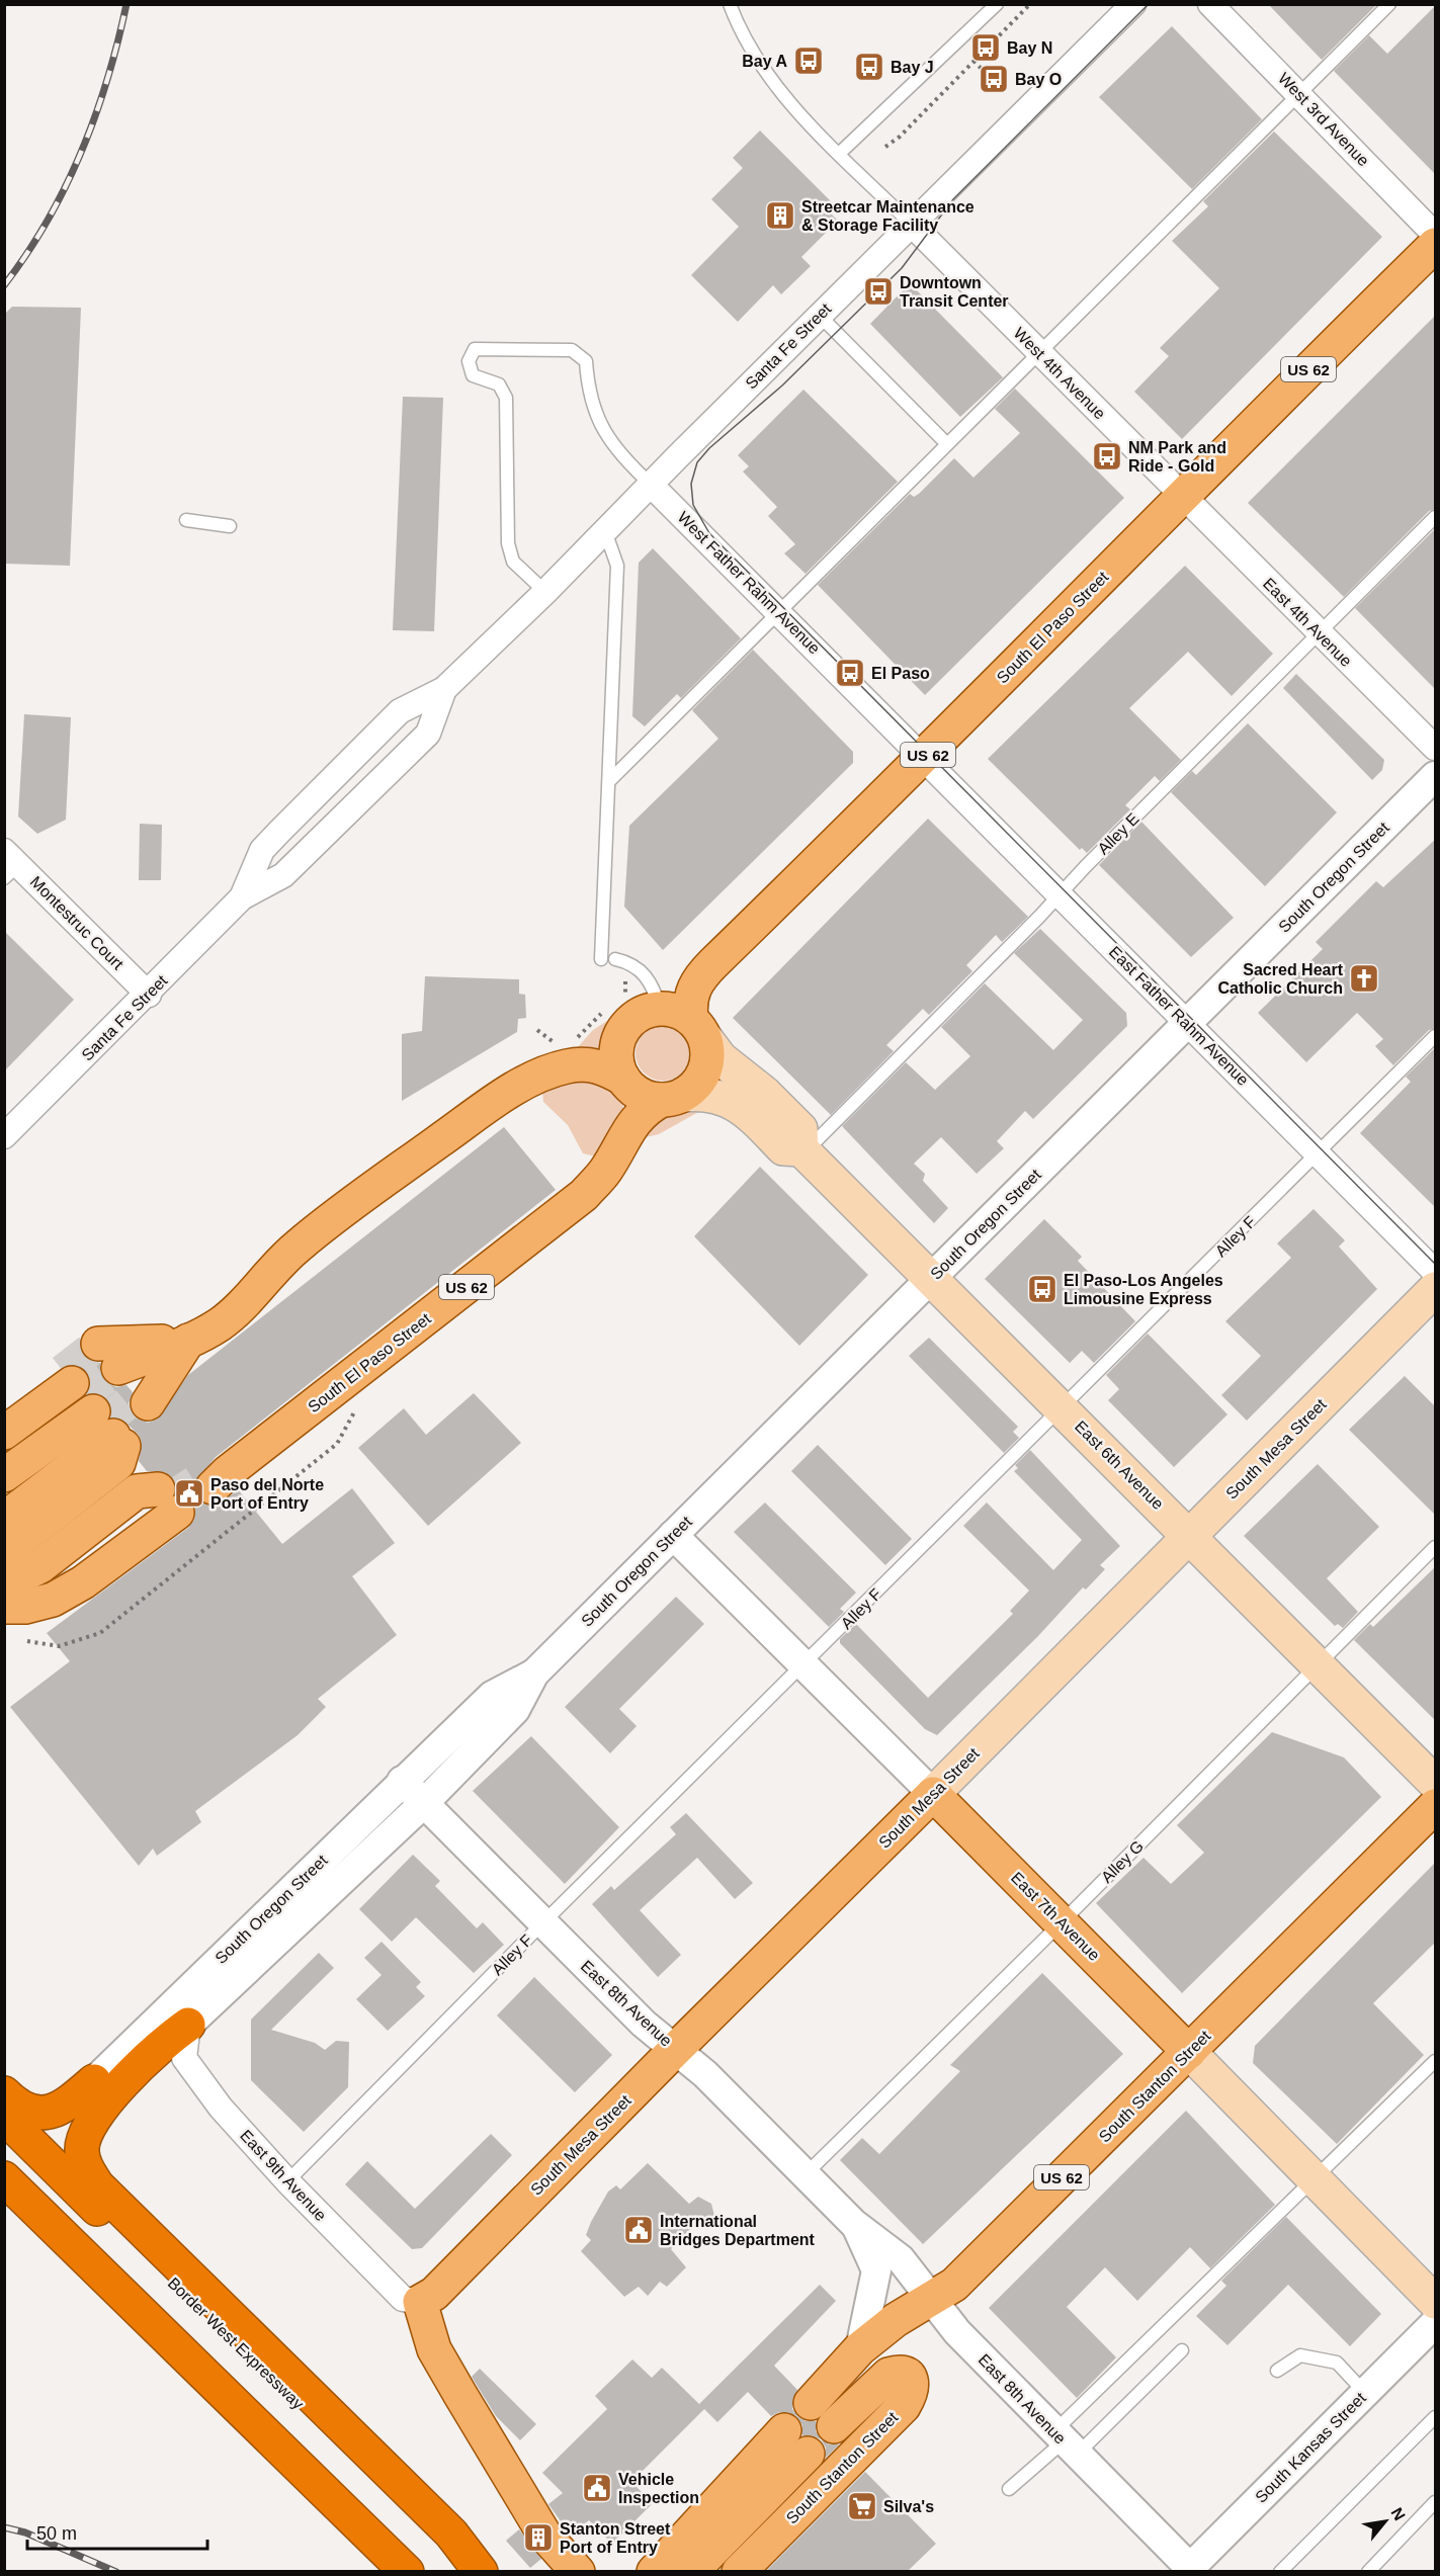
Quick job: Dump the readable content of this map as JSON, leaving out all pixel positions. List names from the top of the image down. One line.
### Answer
{"streets":{"highway":["Border West Expressway"],"main road":["US 62","South El Paso Street","South Mesa Street","East 6th Avenue","East 7th Avenue","South Stanton Street"],"street":["West 3rd Avenue","Santa Fe Street","West 4th Avenue","West Father Rahm Avenue","East 4th Avenue","South Oregon Street","Montestruc Court","East Father Rahm Avenue","East 8th Avenue","East 9th Avenue","South Kansas Street"],"lane":["Alley E","Alley F","Alley G"]},"crossings":[["Santa Fe Street","West 4th Avenue"],["Santa Fe Street","West Father Rahm Avenue"],["Santa Fe Street","Montestruc Court"],["US 62","South El Paso Street"],["US 62","East 6th Avenue"],["West 4th Avenue","East 4th Avenue"],["West 4th Avenue","South El Paso Street"],["West Father Rahm Avenue","South El Paso Street"],["West Father Rahm Avenue","East Father Rahm Avenue"],["East 4th Avenue","South El Paso Street"],["East 4th Avenue","Alley E"],["South El Paso Street","East Father Rahm Avenue"],["South El Paso Street","East 6th Avenue"],["Alley E","East Father Rahm Avenue"],["Alley E","East 6th Avenue"],["South Oregon Street","East Father Rahm Avenue"],["South Oregon Street","East 6th Avenue"],["South Oregon Street","East 7th Avenue"],["South Oregon Street","East 8th Avenue"],["South Oregon Street","East 9th Avenue"],["East Father Rahm Avenue","Alley F"],["Alley F","East 6th Avenue"],["Alley F","East 7th Avenue"],["Alley F","East 8th Avenue"],["Alley F","East 9th Avenue"],["South Mesa Street","East 6th Avenue"],["South Mesa Street","East 7th Avenue"],["South Mesa Street","East 8th Avenue"],["South Mesa Street","East 9th Avenue"],["East 6th Avenue","Alley G"],["Alley G","East 7th Avenue"],["Alley G","East 8th Avenue"],["East 7th Avenue","South Stanton Street"],["East 8th Avenue","South Stanton Street"],["East 8th Avenue","South Kansas Street"]],"places":{"bus stop":["Bay N","Bay A","Bay J","Bay O","Downtown Transit Center","NM Park and Ride - Gold","El Paso","El Paso-Los Angeles Limousine Express"],"building":["Streetcar Maintenance & Storage Facility","Stanton Street Port of Entry"],"church":["Sacred Heart Catholic Church"],"public building":["Paso del Norte Port of Entry","International Bridges Department","Vehicle Inspection"],"supermarket":["Silva's"]},"scale_bar":"50 m","north":"top right"}
